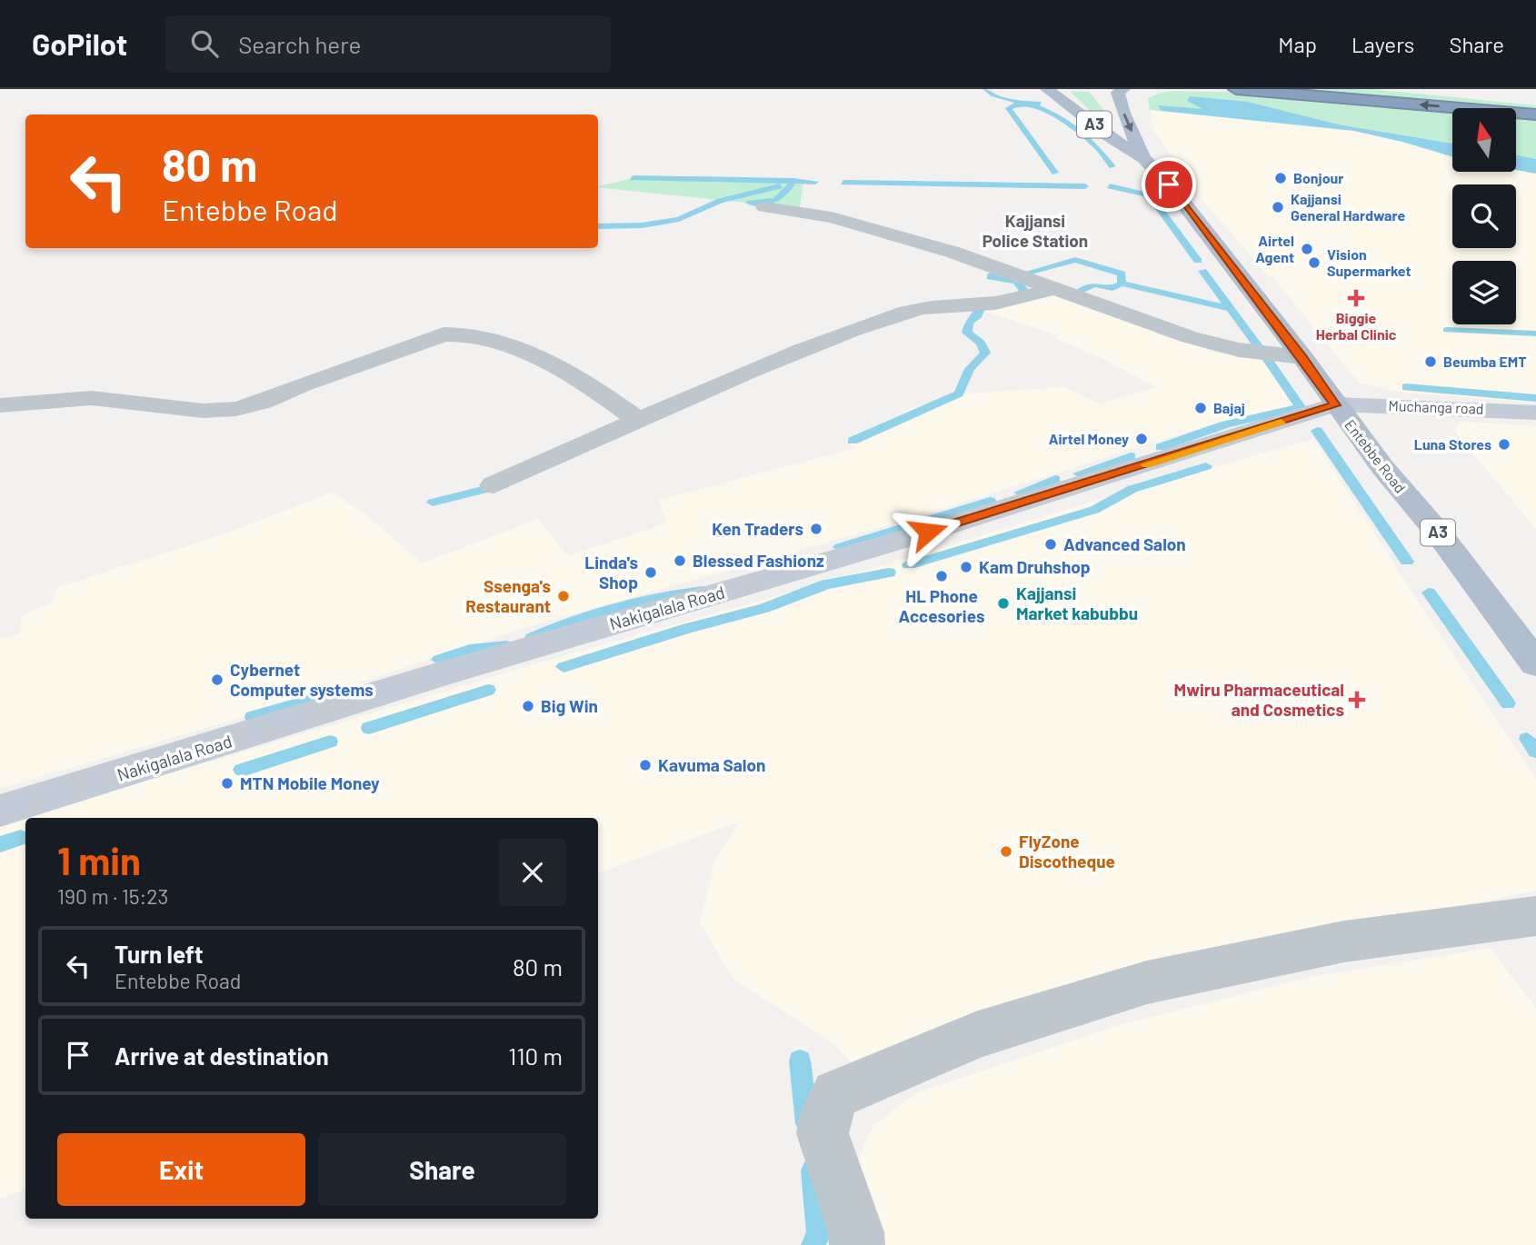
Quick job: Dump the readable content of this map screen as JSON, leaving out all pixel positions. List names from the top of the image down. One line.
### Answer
{"streets":{"main road":["A3","Entebbe Road"],"street":["Muchanga road","Nakigalala Road"]},"crossings":[["A3","Entebbe Road"],["Muchanga road","Entebbe Road"],["Muchanga road","Nakigalala Road"],["Entebbe Road","Nakigalala Road"]],"districts":["Kajjansi Police Station"],"places":{"other":["Bonjour","Kajjansi General Hardware","Airtel Agent","Vision Supermarket","Beumba EMT","Bajaj","Airtel Money","Luna Stores","Ken Traders","Advanced Salon","Blessed Fashionz","Kam Druhshop","Linda's Shop","HL Phone Accesories","Ssenga's Restaurant","Kajjansi Market kabubbu","Cybernet Computer systems","Big Win","Kavuma Salon","MTN Mobile Money","FlyZone Discotheque"],"health":["Biggie Herbal Clinic","Mwiru Pharmaceutical and Cosmetics"]},"north":"top","page":{"header":"GoPilot","search":"Search here","nav":["Map","Layers","Share"],"turn":["80 m","Entebbe Road"],"heading":["1 min","190 m · 15:23"],"list":[{"name":"Turn left","note":"Entebbe Road","value":"80 m"},{"name":"Arrive at destination","value":"110 m"}],"buttons":["Exit","Share"]}}
